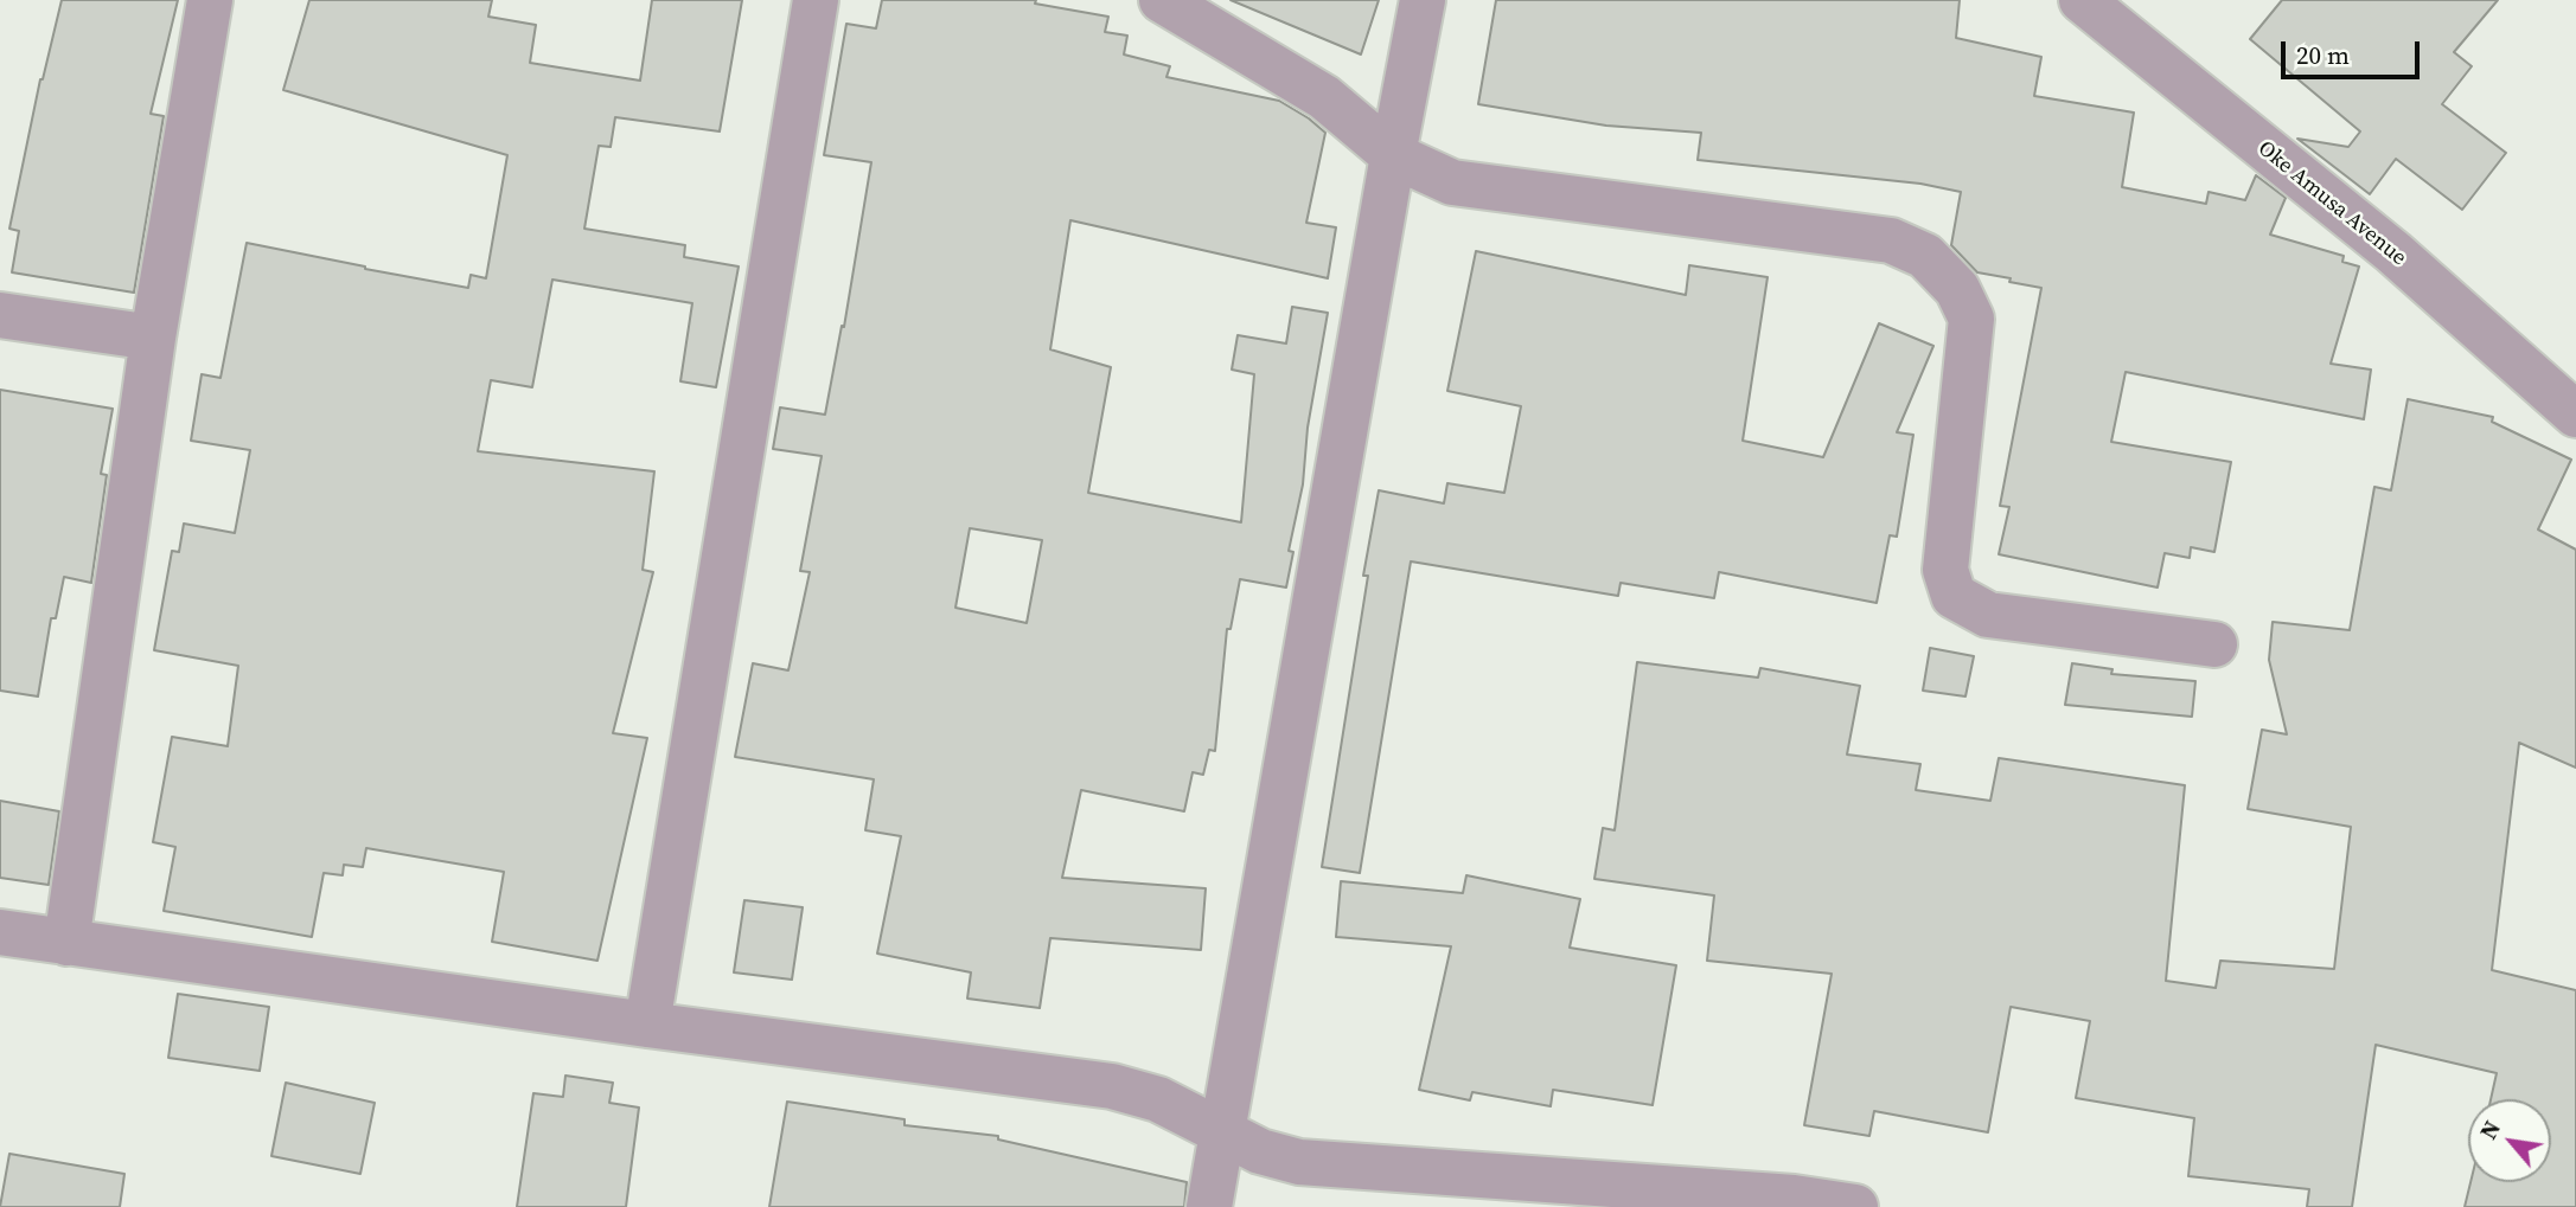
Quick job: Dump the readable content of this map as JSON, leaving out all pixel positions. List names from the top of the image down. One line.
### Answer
{"streets":{"street":["Oke Amusa Avenue"]},"scale_bar":"20 m","north":"top left"}
